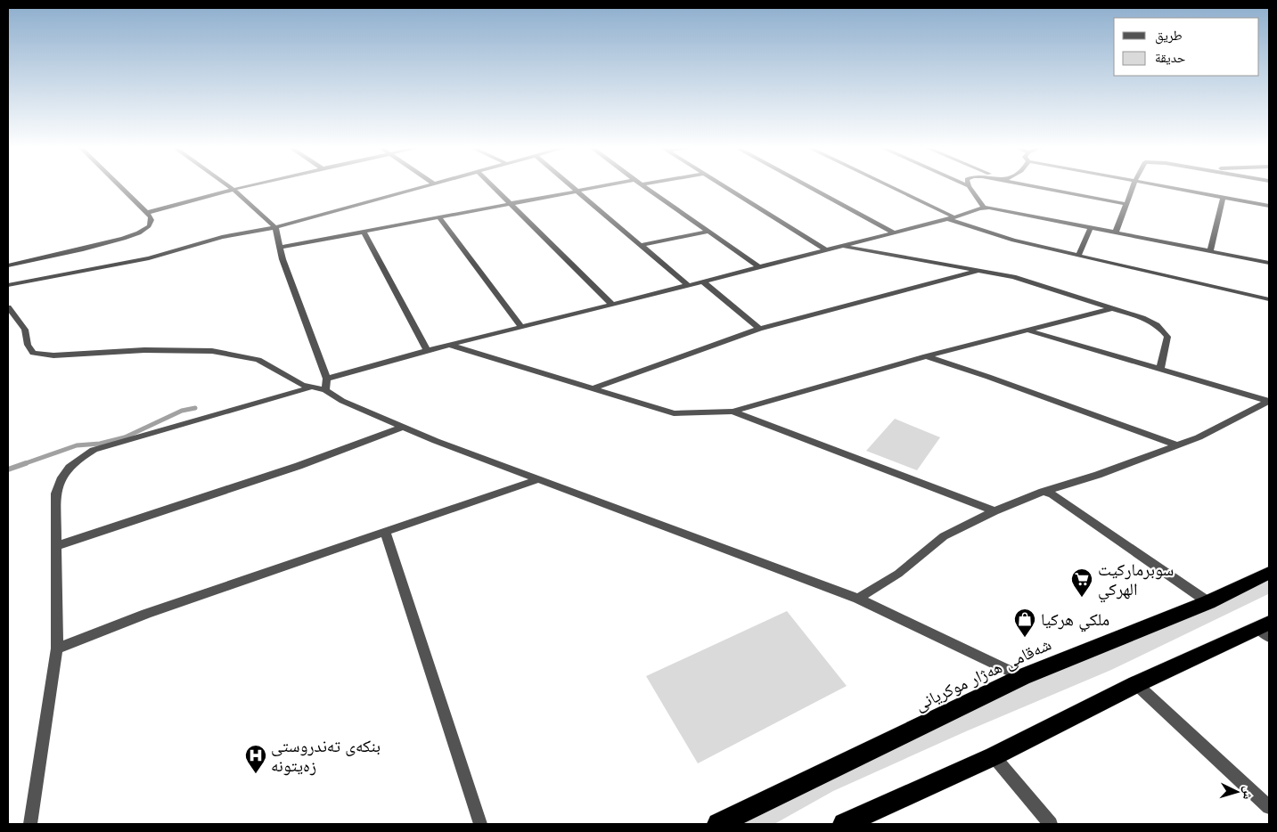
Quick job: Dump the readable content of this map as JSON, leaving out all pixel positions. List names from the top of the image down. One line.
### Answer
{"streets":{"highway":["شەقامی ھەژار موکریانی"]},"places":{"supermarket":["سوبرماركيت الهركي"],"shop":["ملكي هركيا"],"hospital":["بنکەی تەندروستی زەیتونە"]},"legend":["طريق","حديقة"],"north":"right"}
